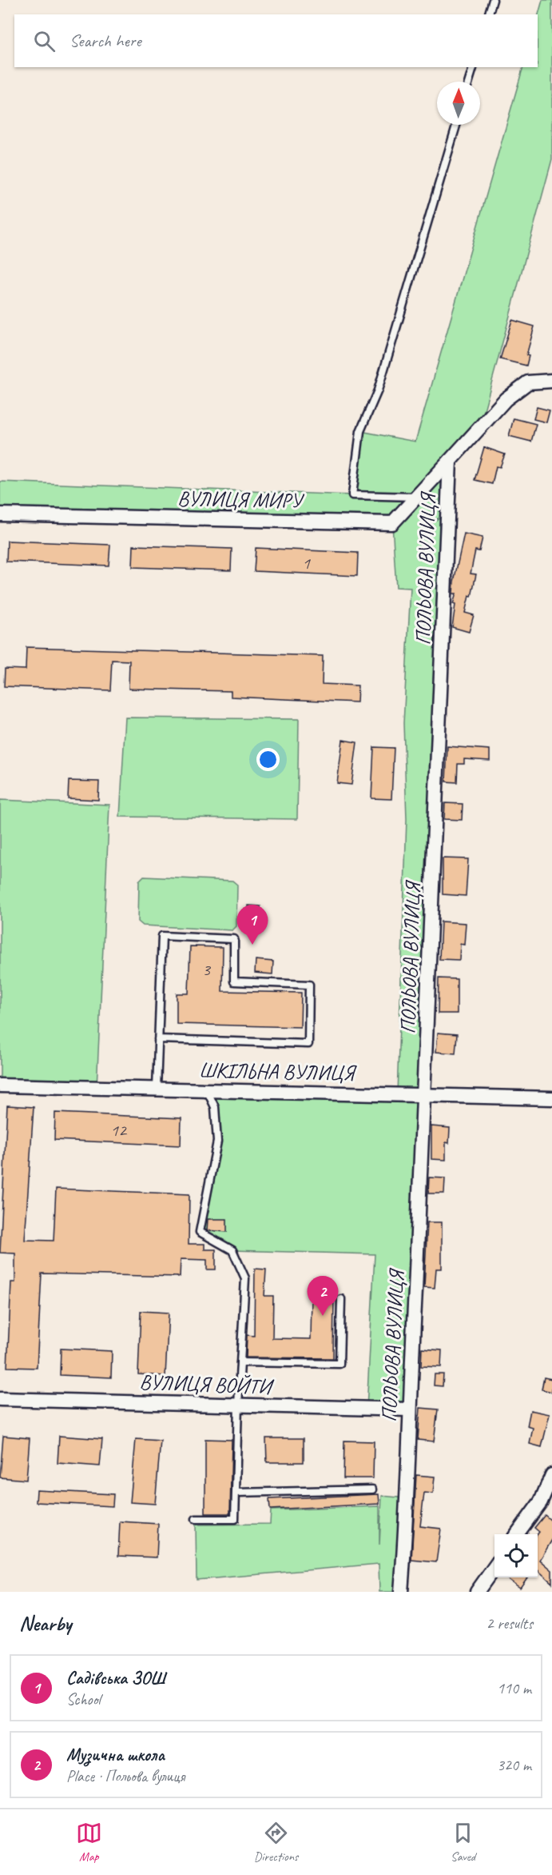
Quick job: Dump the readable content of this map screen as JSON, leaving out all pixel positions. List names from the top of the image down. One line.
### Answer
{"streets":{"street":["ВУЛИЦЯ МИРУ","ПОЛЬОВА ВУЛИЦЯ","ШКІЛЬНА ВУЛИЦЯ","ВУЛИЦЯ ВОЙТИ"]},"crossings":[["ВУЛИЦЯ МИРУ","ПОЛЬОВА ВУЛИЦЯ"],["ПОЛЬОВА ВУЛИЦЯ","ШКІЛЬНА ВУЛИЦЯ"],["ПОЛЬОВА ВУЛИЦЯ","ВУЛИЦЯ ВОЙТИ"]],"house_numbers":["1","3","12"],"north":"top","page":{"search":"Search here","pins":["1","2"],"heading":["Nearby","2 results"],"list":[{"mark":"1","name":"Садівська ЗОШ","note":"School","value":"110 m"},{"mark":"2","name":"Музична школа","note":"Place · Польова вулиця","value":"320 m"}],"nav":["Map","Directions","Saved"]}}
